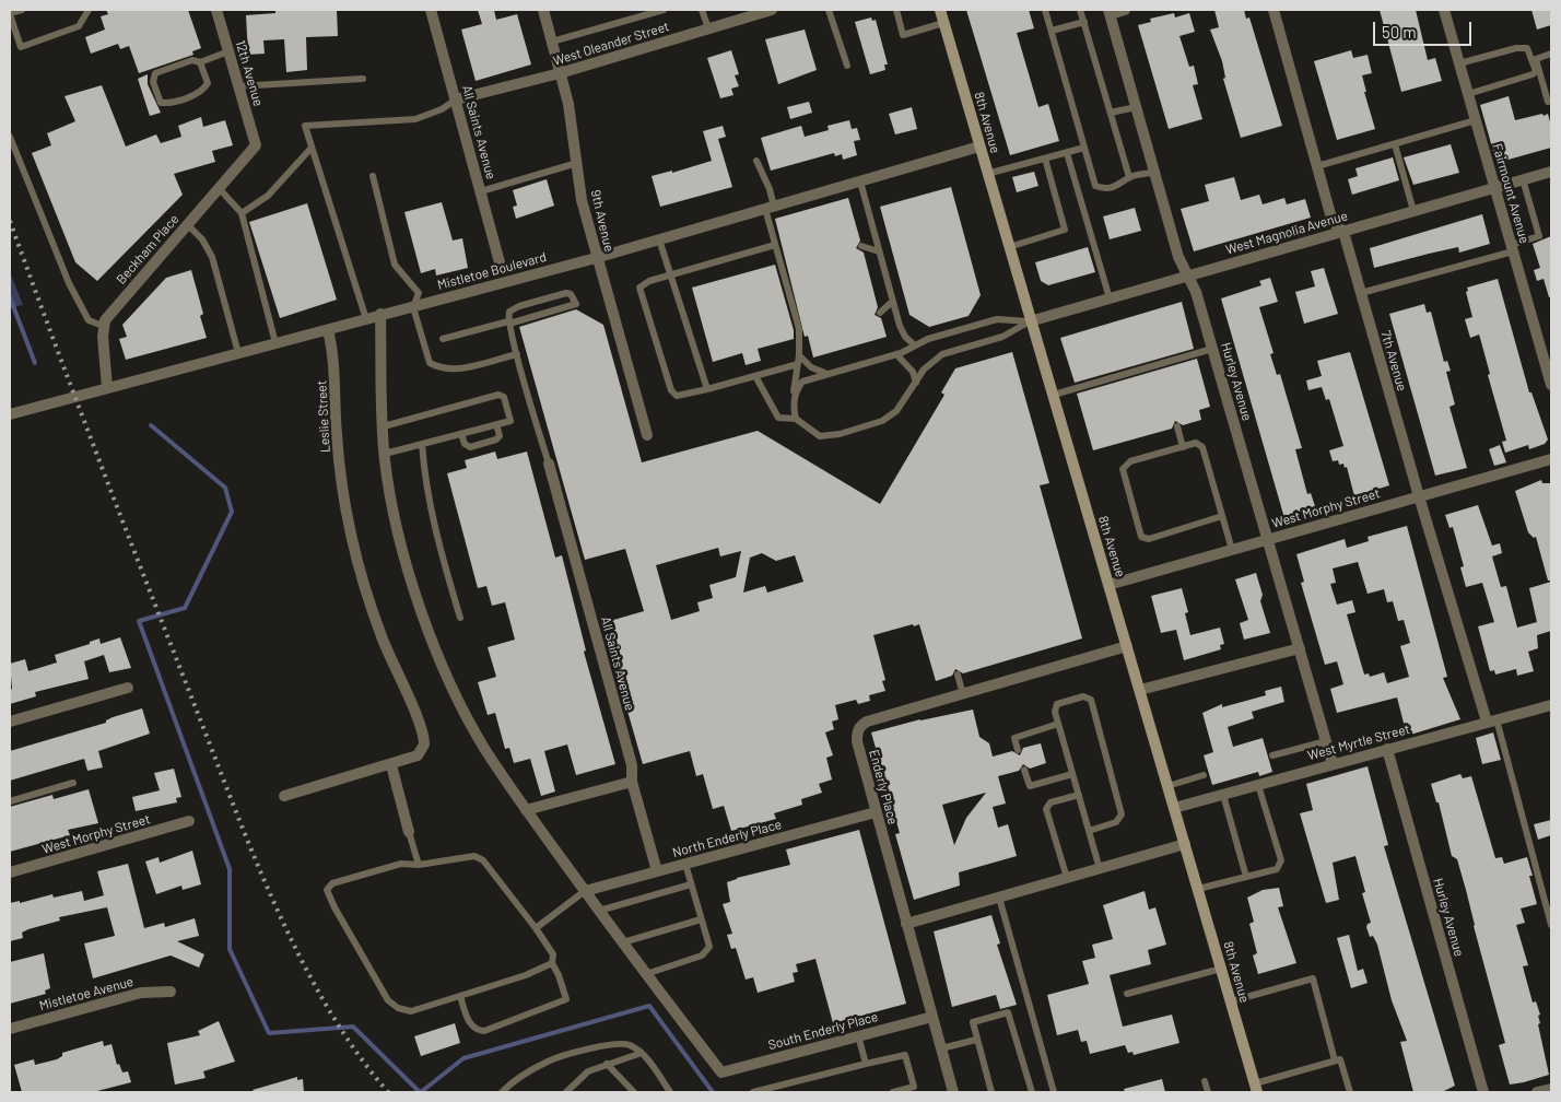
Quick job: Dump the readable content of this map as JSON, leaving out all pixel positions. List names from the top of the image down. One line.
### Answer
{"streets":{"main road":["8th Avenue"],"street":["West Oleander Street","12th Avenue","All Saints Avenue","Fairmount Avenue","9th Avenue","West Magnolia Avenue","Beckham Place","Mistletoe Boulevard","7th Avenue","Hurley Avenue","Leslie Street","West Morphy Street","West Myrtle Street","Enderly Place","North Enderly Place","Mistletoe Avenue","South Enderly Place"]},"crossings":[["West Oleander Street","All Saints Avenue"],["West Oleander Street","9th Avenue"],["12th Avenue","Beckham Place"],["8th Avenue","West Magnolia Avenue"],["8th Avenue","Mistletoe Boulevard"],["8th Avenue","West Morphy Street"],["8th Avenue","West Myrtle Street"],["8th Avenue","Enderly Place"],["All Saints Avenue","North Enderly Place"],["Fairmount Avenue","West Magnolia Avenue"],["9th Avenue","Mistletoe Boulevard"],["West Magnolia Avenue","7th Avenue"],["West Magnolia Avenue","Hurley Avenue"],["Mistletoe Boulevard","Leslie Street"],["7th Avenue","West Morphy Street"],["7th Avenue","West Myrtle Street"],["Hurley Avenue","West Morphy Street"],["Hurley Avenue","West Myrtle Street"],["Enderly Place","North Enderly Place"],["Enderly Place","South Enderly Place"]],"scale_bar":"50 m"}
